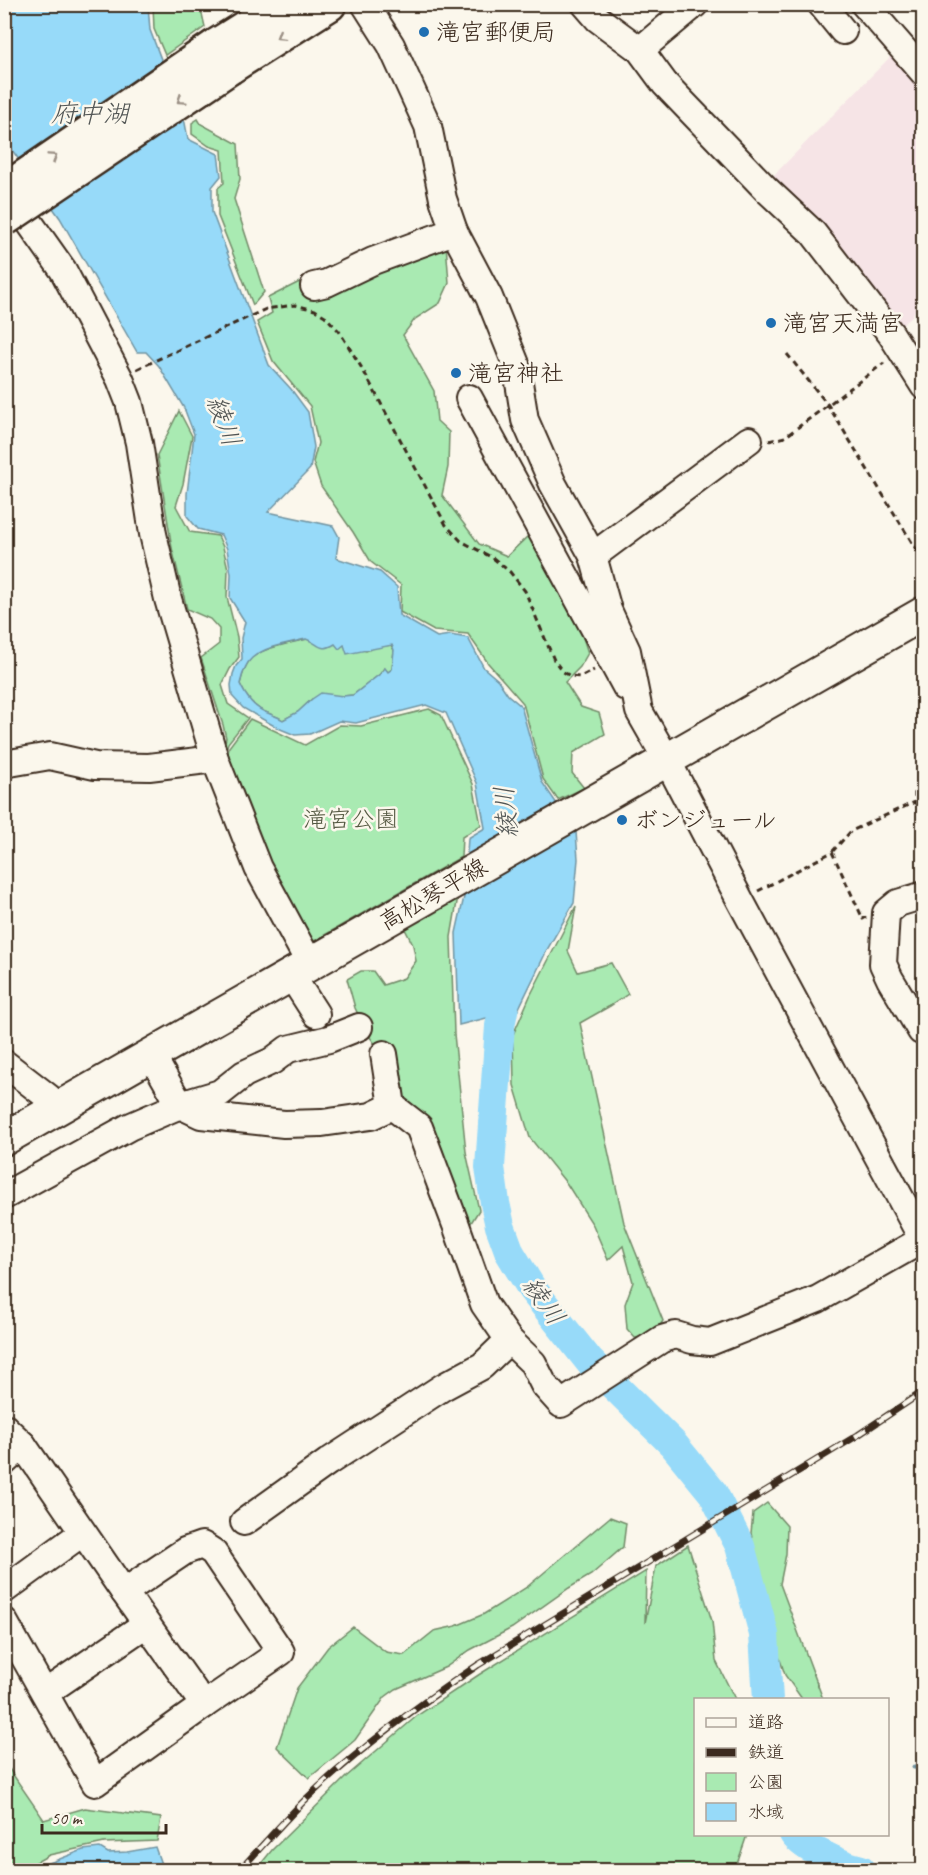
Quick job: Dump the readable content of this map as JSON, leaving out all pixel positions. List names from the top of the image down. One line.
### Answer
{"streets":{"main road":["高松琴平線"]},"water":["府中湖","綾川"],"parks":["滝宮公園"],"places":["滝宮郵便局","滝宮天満宮","滝宮神社","ボンジュール"],"legend":["道路","鉄道","公園","水域"],"scale_bar":"50 m"}
